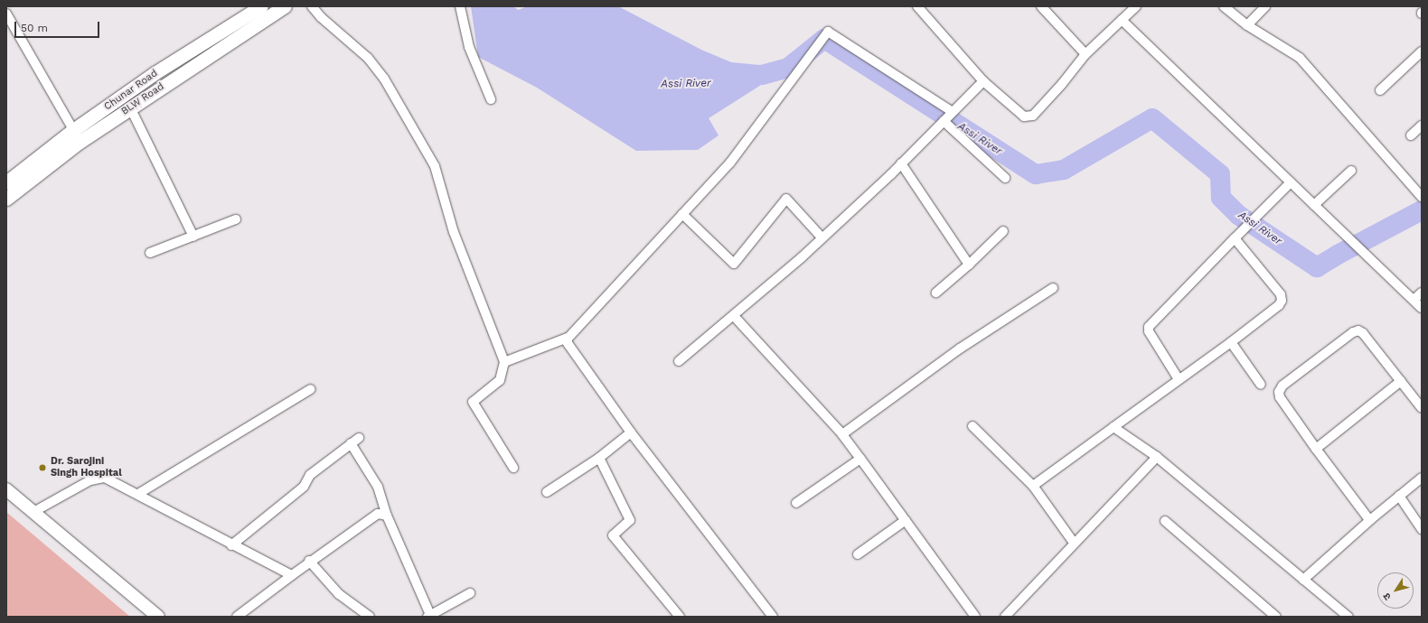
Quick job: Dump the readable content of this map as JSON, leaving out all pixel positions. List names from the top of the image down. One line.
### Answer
{"streets":{"main road":["Chunar Road","BLW Road"]},"crossings":[["Chunar Road","BLW Road"]],"water":["Assi River"],"places":["Dr. Sarojini Singh Hospital"],"scale_bar":"50 m","north":"bottom left"}
